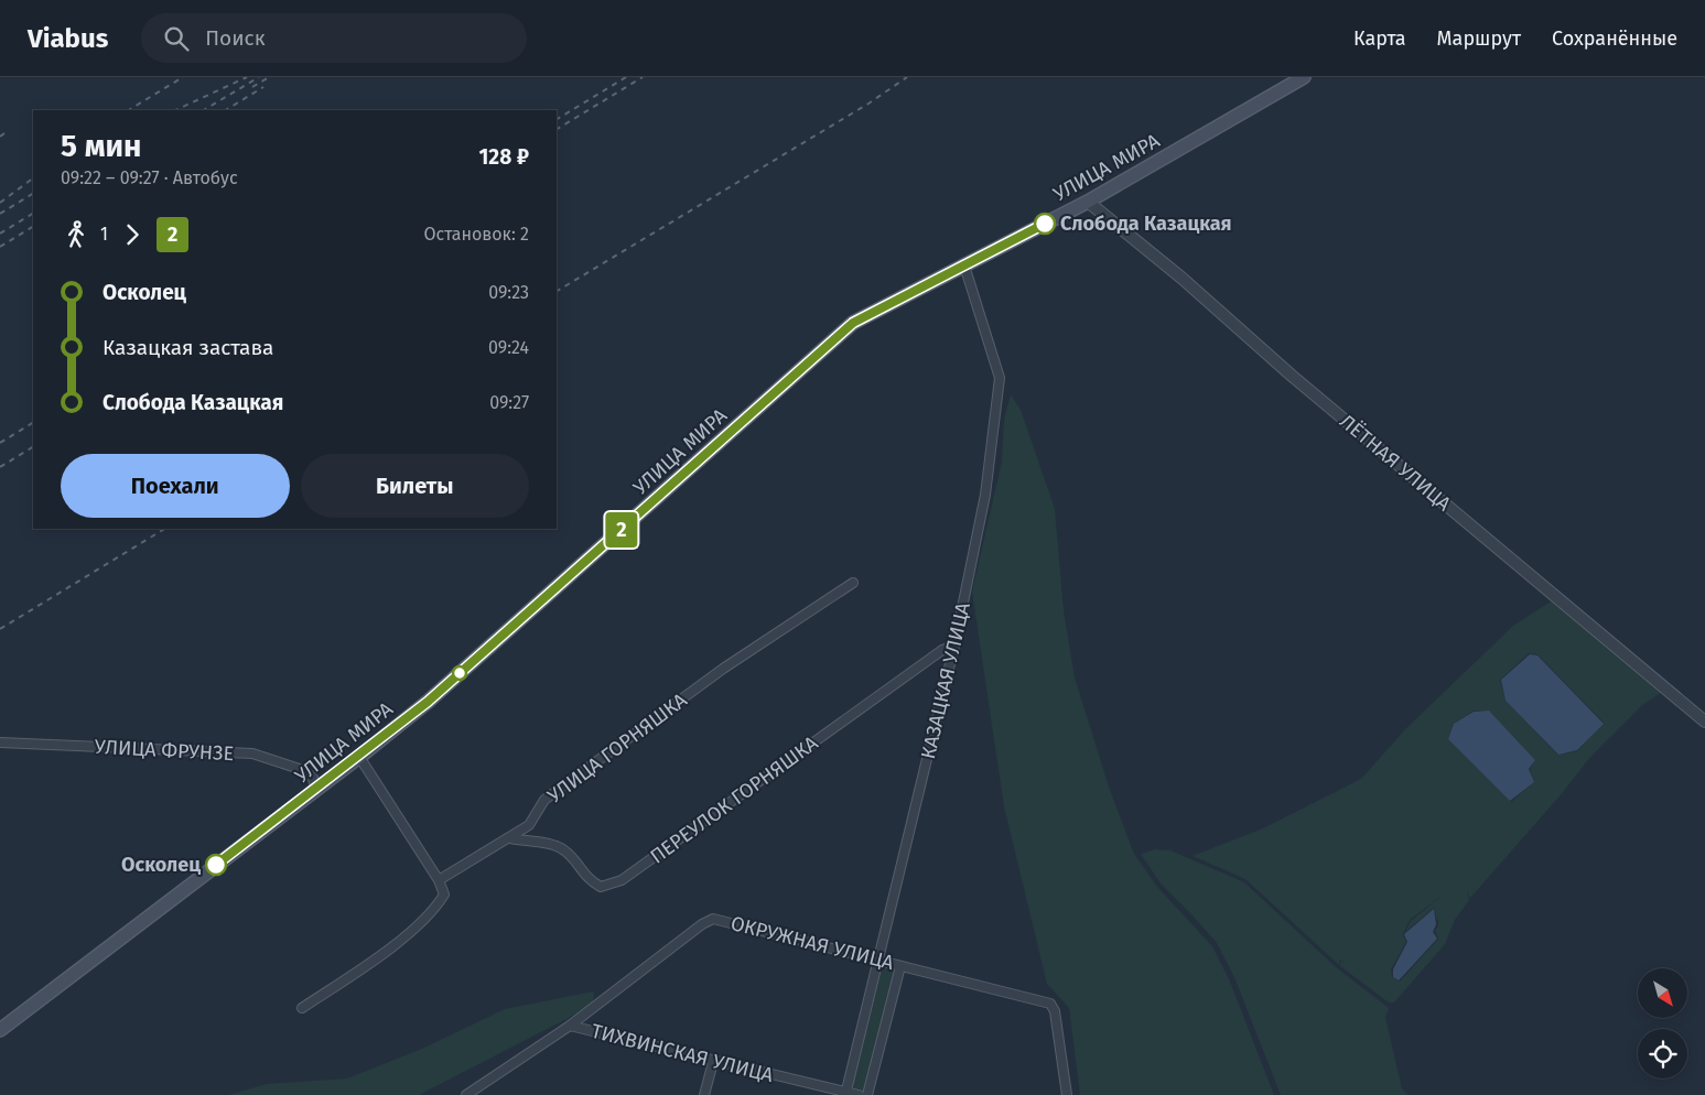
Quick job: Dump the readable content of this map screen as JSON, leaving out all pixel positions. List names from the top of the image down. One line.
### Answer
{"streets":{"main road":["УЛИЦА МИРА"],"street":["ЛЁТНАЯ УЛИЦА","КАЗАЦКАЯ УЛИЦА","УЛИЦА ГОРНЯШКА","УЛИЦА ФРУНЗЕ","ПЕРЕУЛОК ГОРНЯШКА","ОКРУЖНАЯ УЛИЦА","ТИХВИНСКАЯ УЛИЦА"]},"crossings":[["УЛИЦА МИРА","ЛЁТНАЯ УЛИЦА"],["УЛИЦА МИРА","КАЗАЦКАЯ УЛИЦА"],["УЛИЦА МИРА","УЛИЦА ФРУНЗЕ"],["КАЗАЦКАЯ УЛИЦА","ПЕРЕУЛОК ГОРНЯШКА"],["КАЗАЦКАЯ УЛИЦА","ОКРУЖНАЯ УЛИЦА"],["КАЗАЦКАЯ УЛИЦА","ТИХВИНСКАЯ УЛИЦА"],["УЛИЦА ГОРНЯШКА","ПЕРЕУЛОК ГОРНЯШКА"],["ОКРУЖНАЯ УЛИЦА","ТИХВИНСКАЯ УЛИЦА"]],"places":["Слобода Казацкая","Осколец"],"lines":["bus line 2"],"north":"bottom right","page":{"header":"Viabus","search":"Поиск","nav":["Карта","Маршрут","Сохранённые"],"on_map":"2","heading":["5 мин","09:22 – 09:27 · Автобус","128 ₽"],"legs":["1","2","Остановок: 2"],"list":[{"name":"Осколец","value":"09:23"},{"name":"Казацкая застава","value":"09:24"},{"name":"Слобода Казацкая","value":"09:27"}],"buttons":["Поехали","Билеты"]}}
